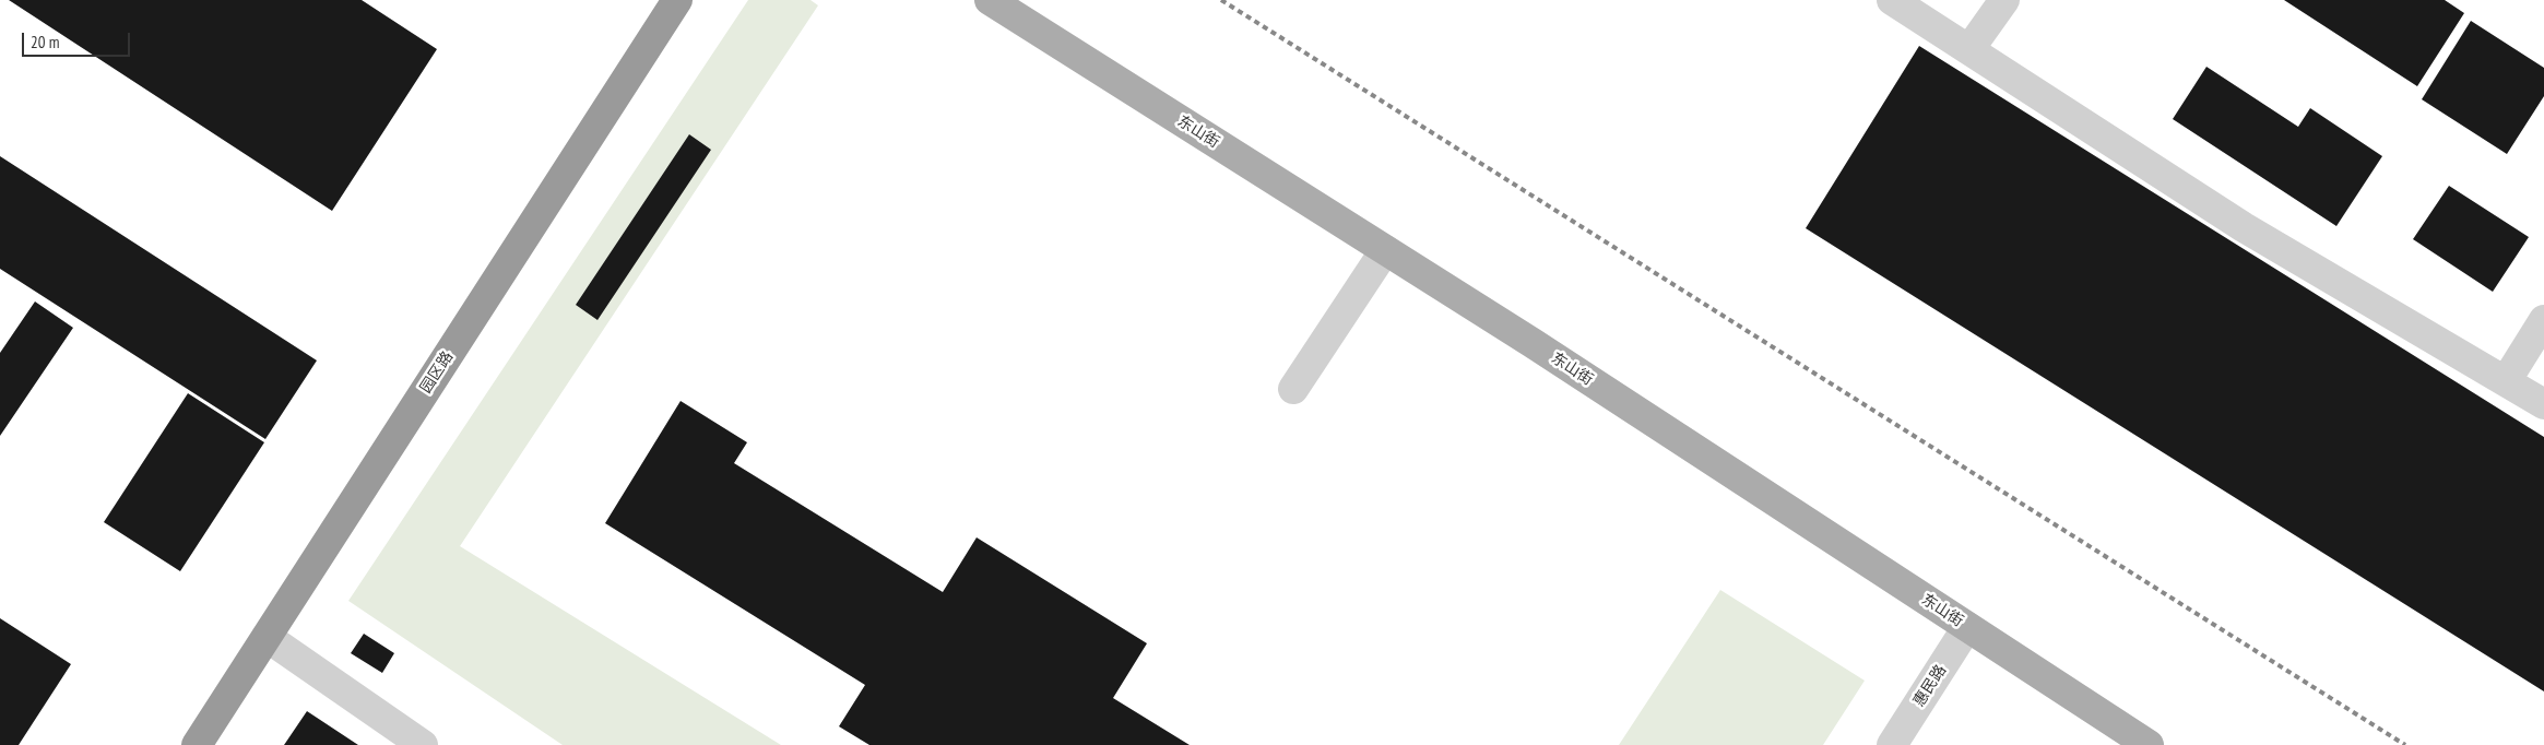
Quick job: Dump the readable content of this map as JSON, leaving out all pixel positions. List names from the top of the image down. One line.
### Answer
{"streets":{"highway":["园区路"],"main road":["东山街"],"street":["惠民路"]},"crossings":[["东山街","惠民路"]],"scale_bar":"20 m"}
